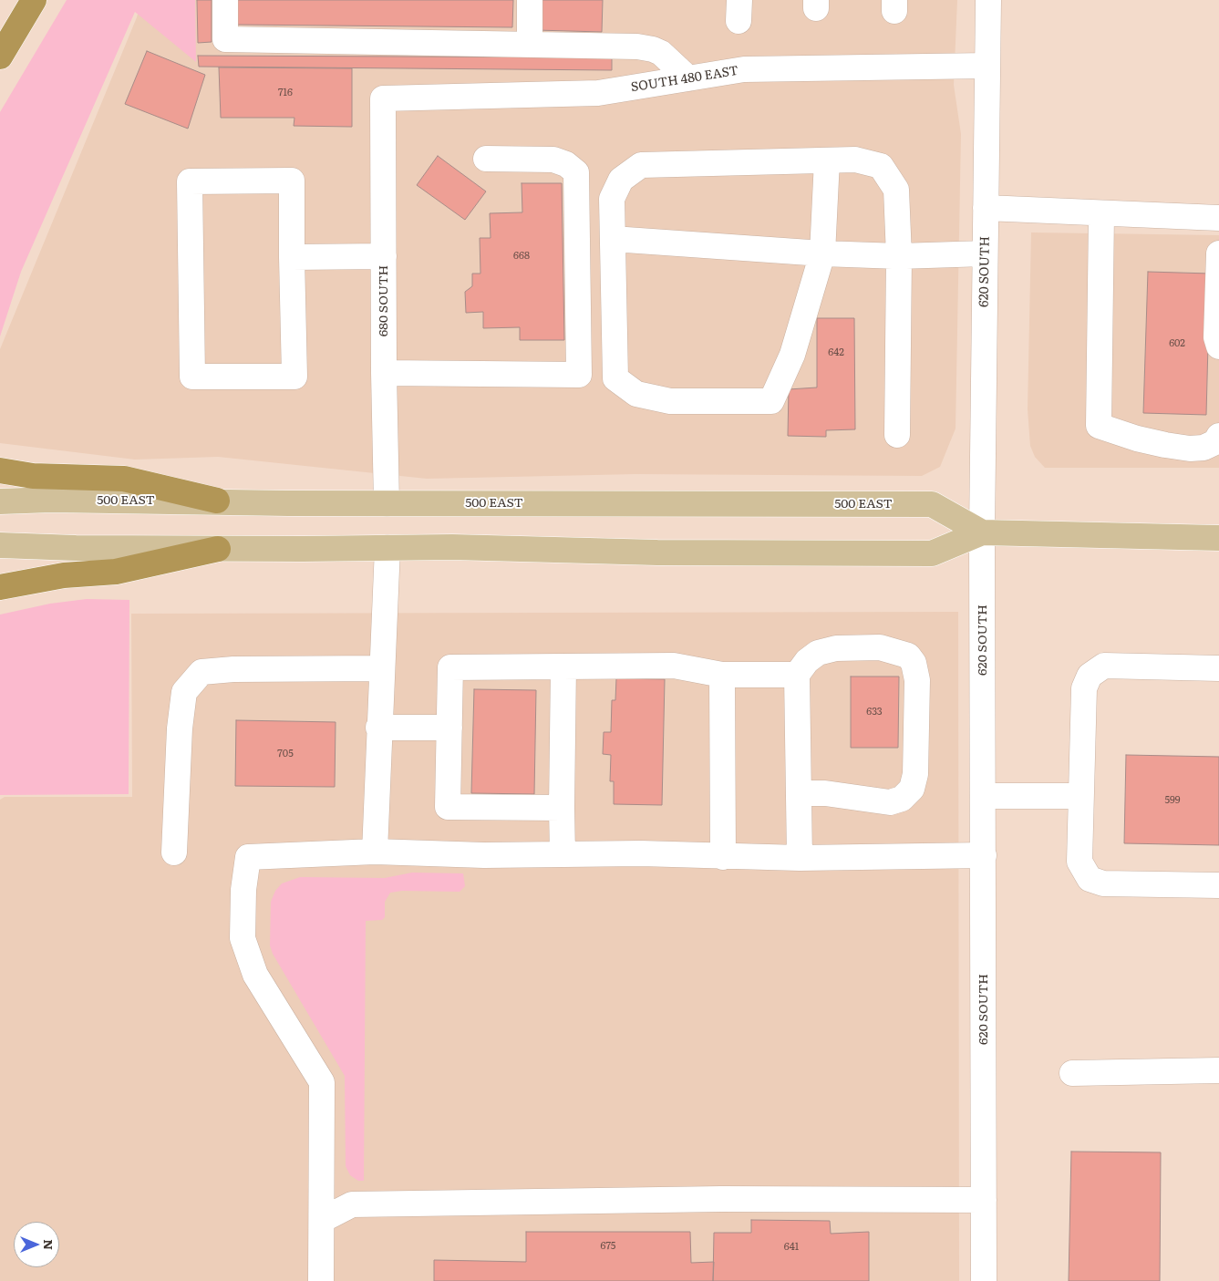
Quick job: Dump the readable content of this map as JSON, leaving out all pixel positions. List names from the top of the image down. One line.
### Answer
{"streets":{"main road":["500 EAST"],"street":["SOUTH 480 EAST","620 SOUTH","680 SOUTH"]},"crossings":[["SOUTH 480 EAST","620 SOUTH"],["SOUTH 480 EAST","680 SOUTH"],["620 SOUTH","500 EAST"],["680 SOUTH","500 EAST"]],"house_numbers":["716","668","602","642","633","705","599","675","641"],"north":"right"}
